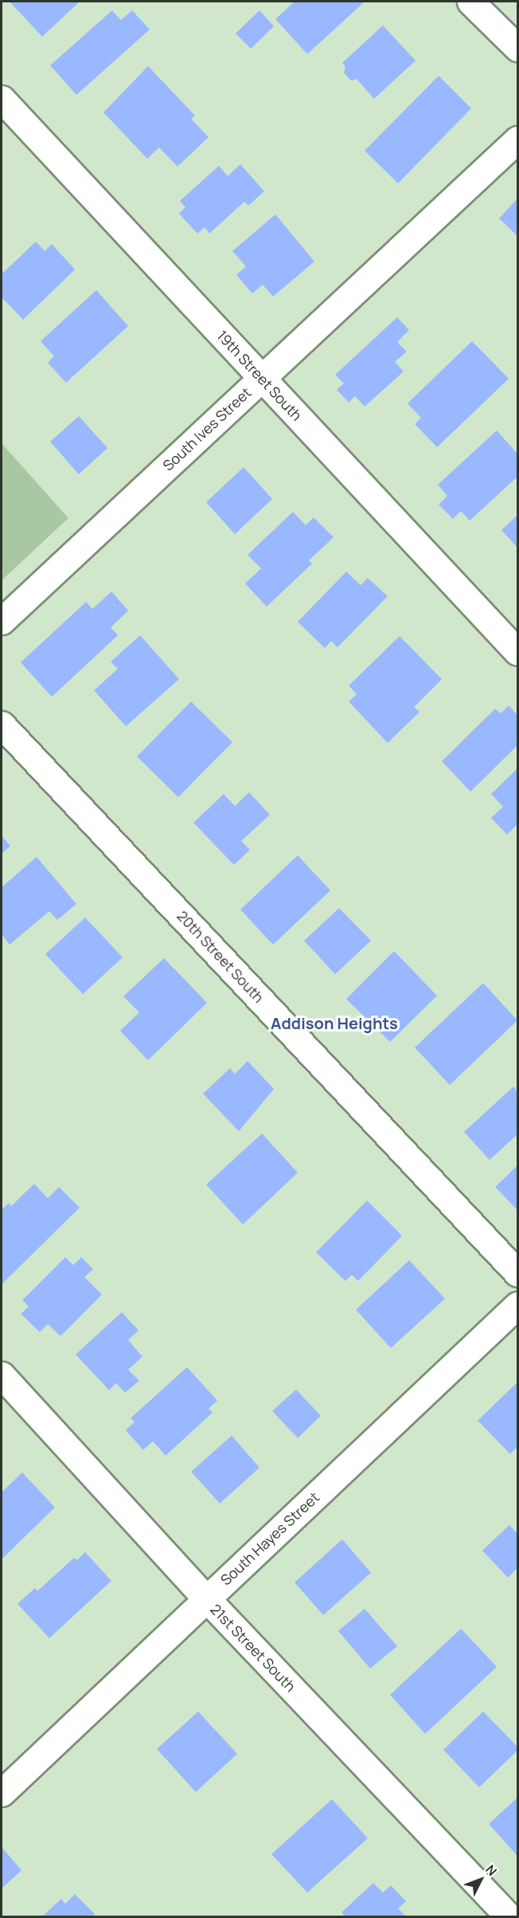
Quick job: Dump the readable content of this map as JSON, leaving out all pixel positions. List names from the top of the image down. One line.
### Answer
{"streets":{"street":["19th Street South","South Ives Street","20th Street South","South Hayes Street","21st Street South"]},"crossings":[["19th Street South","South Ives Street"],["South Hayes Street","21st Street South"]],"districts":["Addison Heights"],"north":"top right"}
